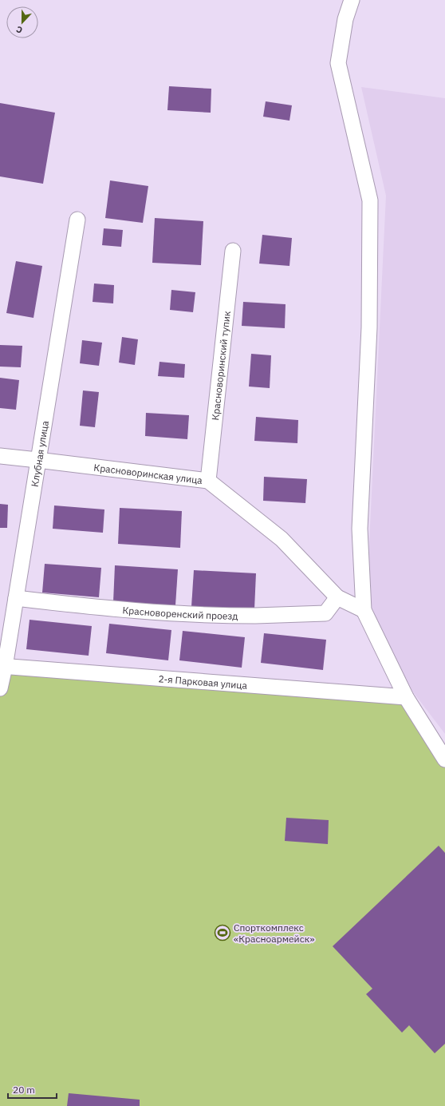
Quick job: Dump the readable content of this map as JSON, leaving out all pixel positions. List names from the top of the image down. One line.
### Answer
{"streets":{"street":["Красноворинский тупик","Клубная улица","Красноворинская улица","Красноворенский проезд","2-я Парковая улица"]},"crossings":[["Красноворинский тупик","Красноворинская улица"],["Клубная улица","Красноворинская улица"],["Клубная улица","Красноворенский проезд"],["Клубная улица","2-я Парковая улица"],["Красноворинская улица","Красноворенский проезд"]],"places":{"sports":["Спорткомплекс «Красноармейск»"]},"scale_bar":"20 m","north":"bottom"}
